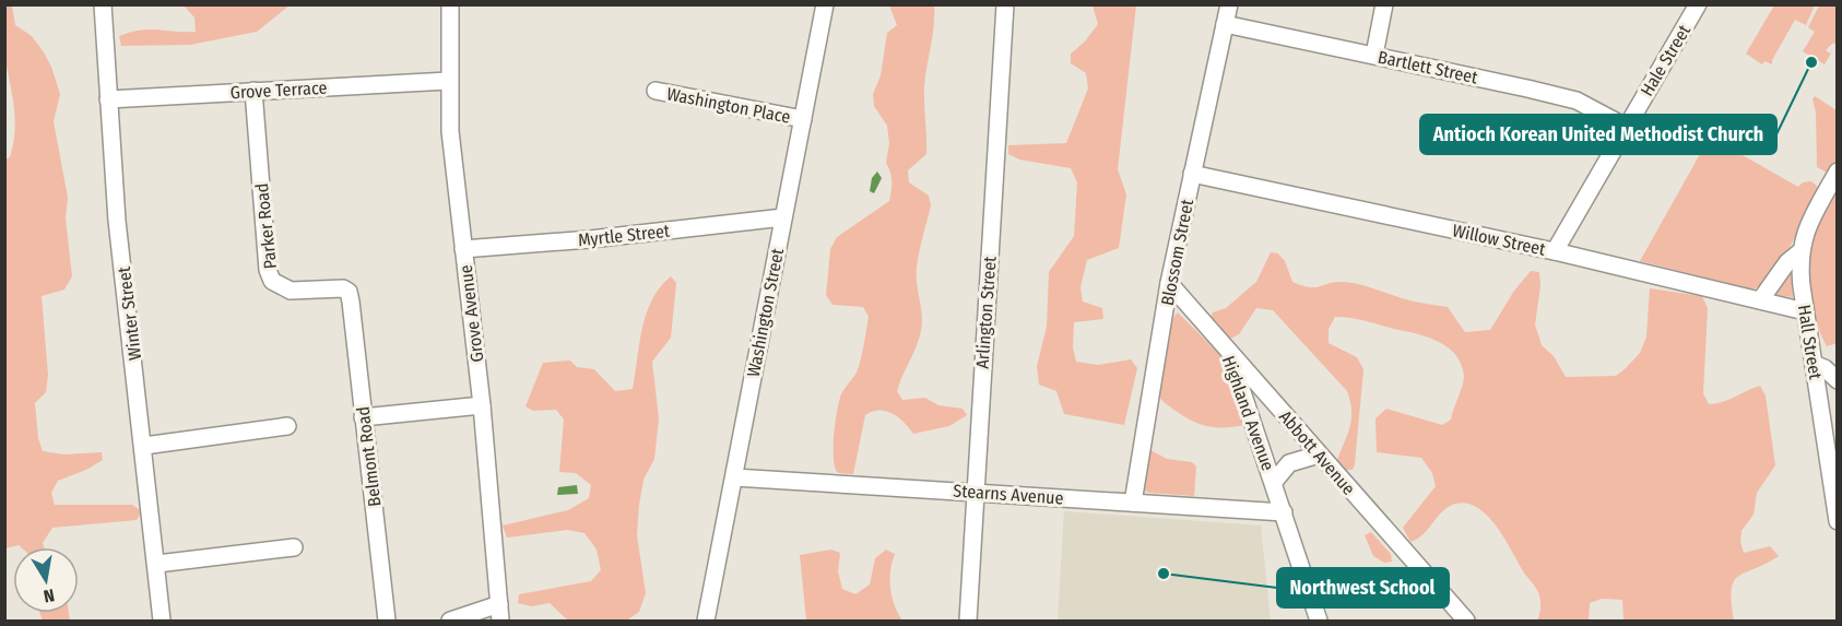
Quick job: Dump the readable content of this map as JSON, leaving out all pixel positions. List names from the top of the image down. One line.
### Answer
{"streets":{"street":["Hale Street","Bartlett Street","Grove Terrace","Washington Place","Parker Road","Myrtle Street","Willow Street","Blossom Street","Washington Street","Arlington Street","Winter Street","Grove Avenue","Hall Street","Highland Avenue","Abbott Avenue","Belmont Road","Stearns Avenue"]},"crossings":[["Hale Street","Bartlett Street"],["Hale Street","Willow Street"],["Bartlett Street","Blossom Street"],["Grove Terrace","Parker Road"],["Grove Terrace","Winter Street"],["Grove Terrace","Grove Avenue"],["Washington Place","Washington Street"],["Parker Road","Belmont Road"],["Myrtle Street","Washington Street"],["Myrtle Street","Grove Avenue"],["Willow Street","Blossom Street"],["Willow Street","Hall Street"],["Blossom Street","Abbott Avenue"],["Blossom Street","Stearns Avenue"],["Washington Street","Stearns Avenue"],["Arlington Street","Stearns Avenue"],["Highland Avenue","Abbott Avenue"],["Highland Avenue","Stearns Avenue"]],"places":["Antioch Korean United Methodist Church","Northwest School"],"north":"bottom"}
